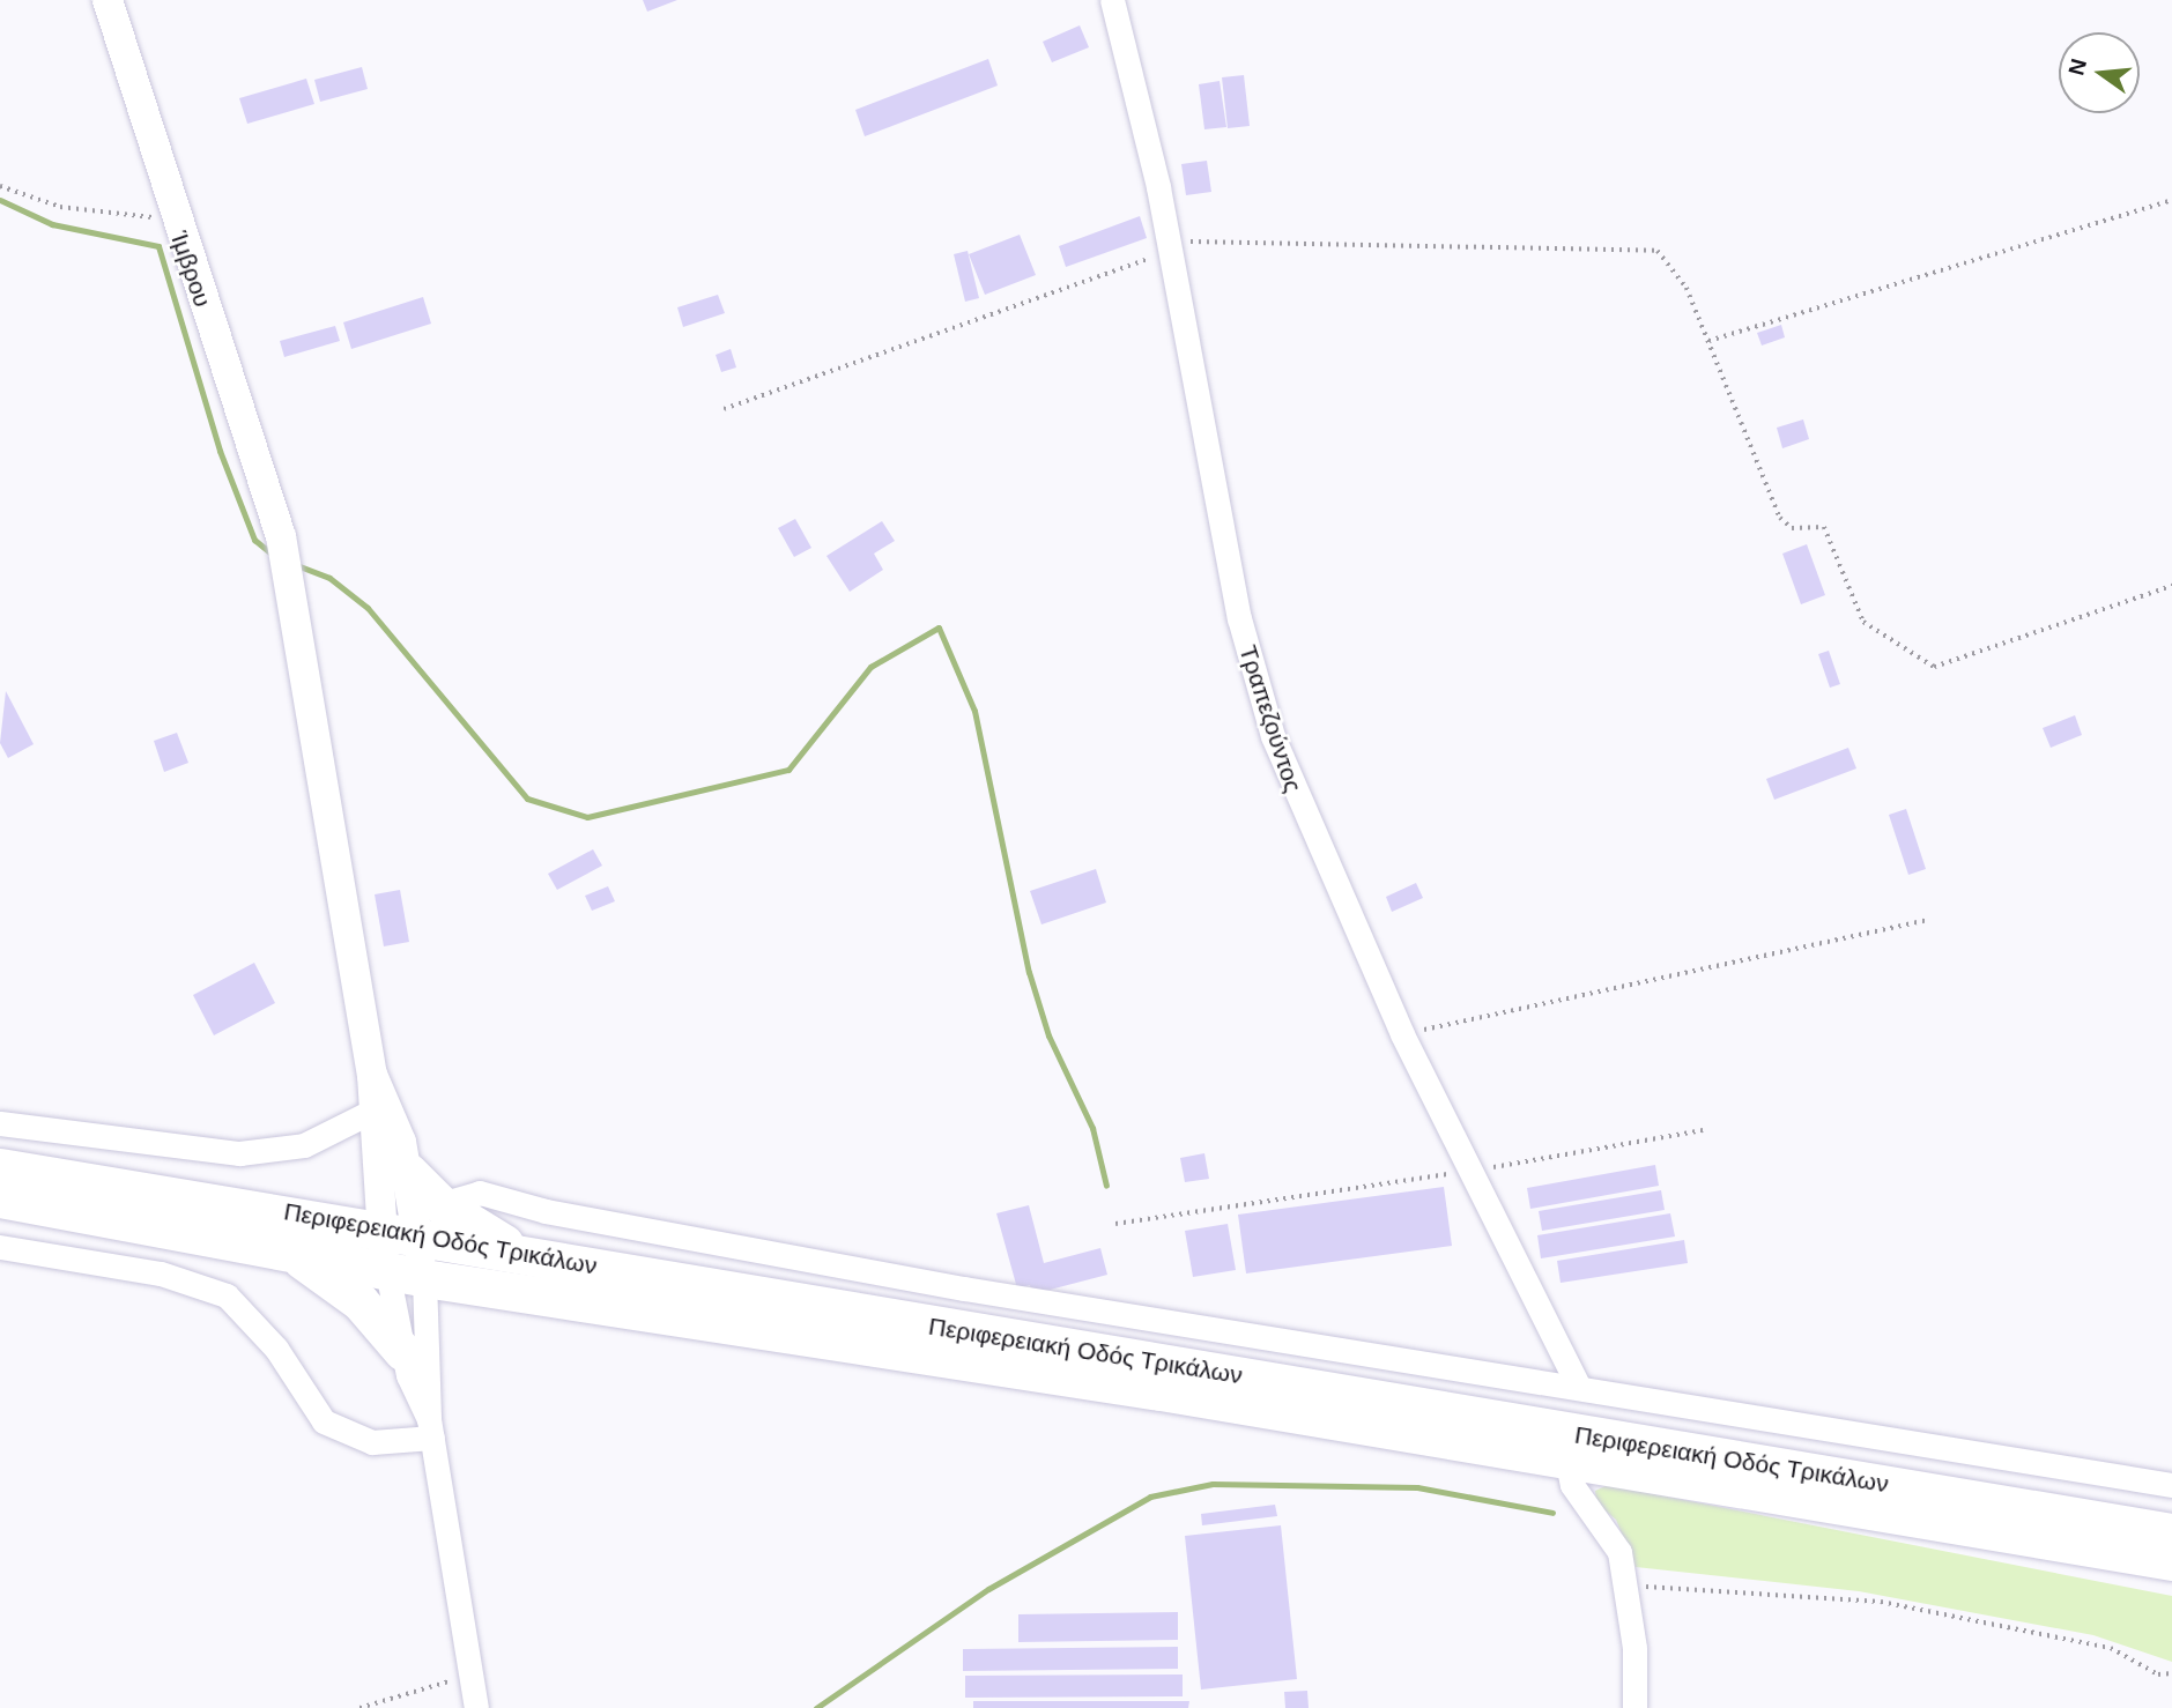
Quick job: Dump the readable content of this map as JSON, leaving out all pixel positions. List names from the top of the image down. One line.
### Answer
{"streets":{"main road":["Περιφερειακή Οδός Τρικάλων"],"street":["Ίμβρου","Τραπεζούντος"]},"north":"left"}
